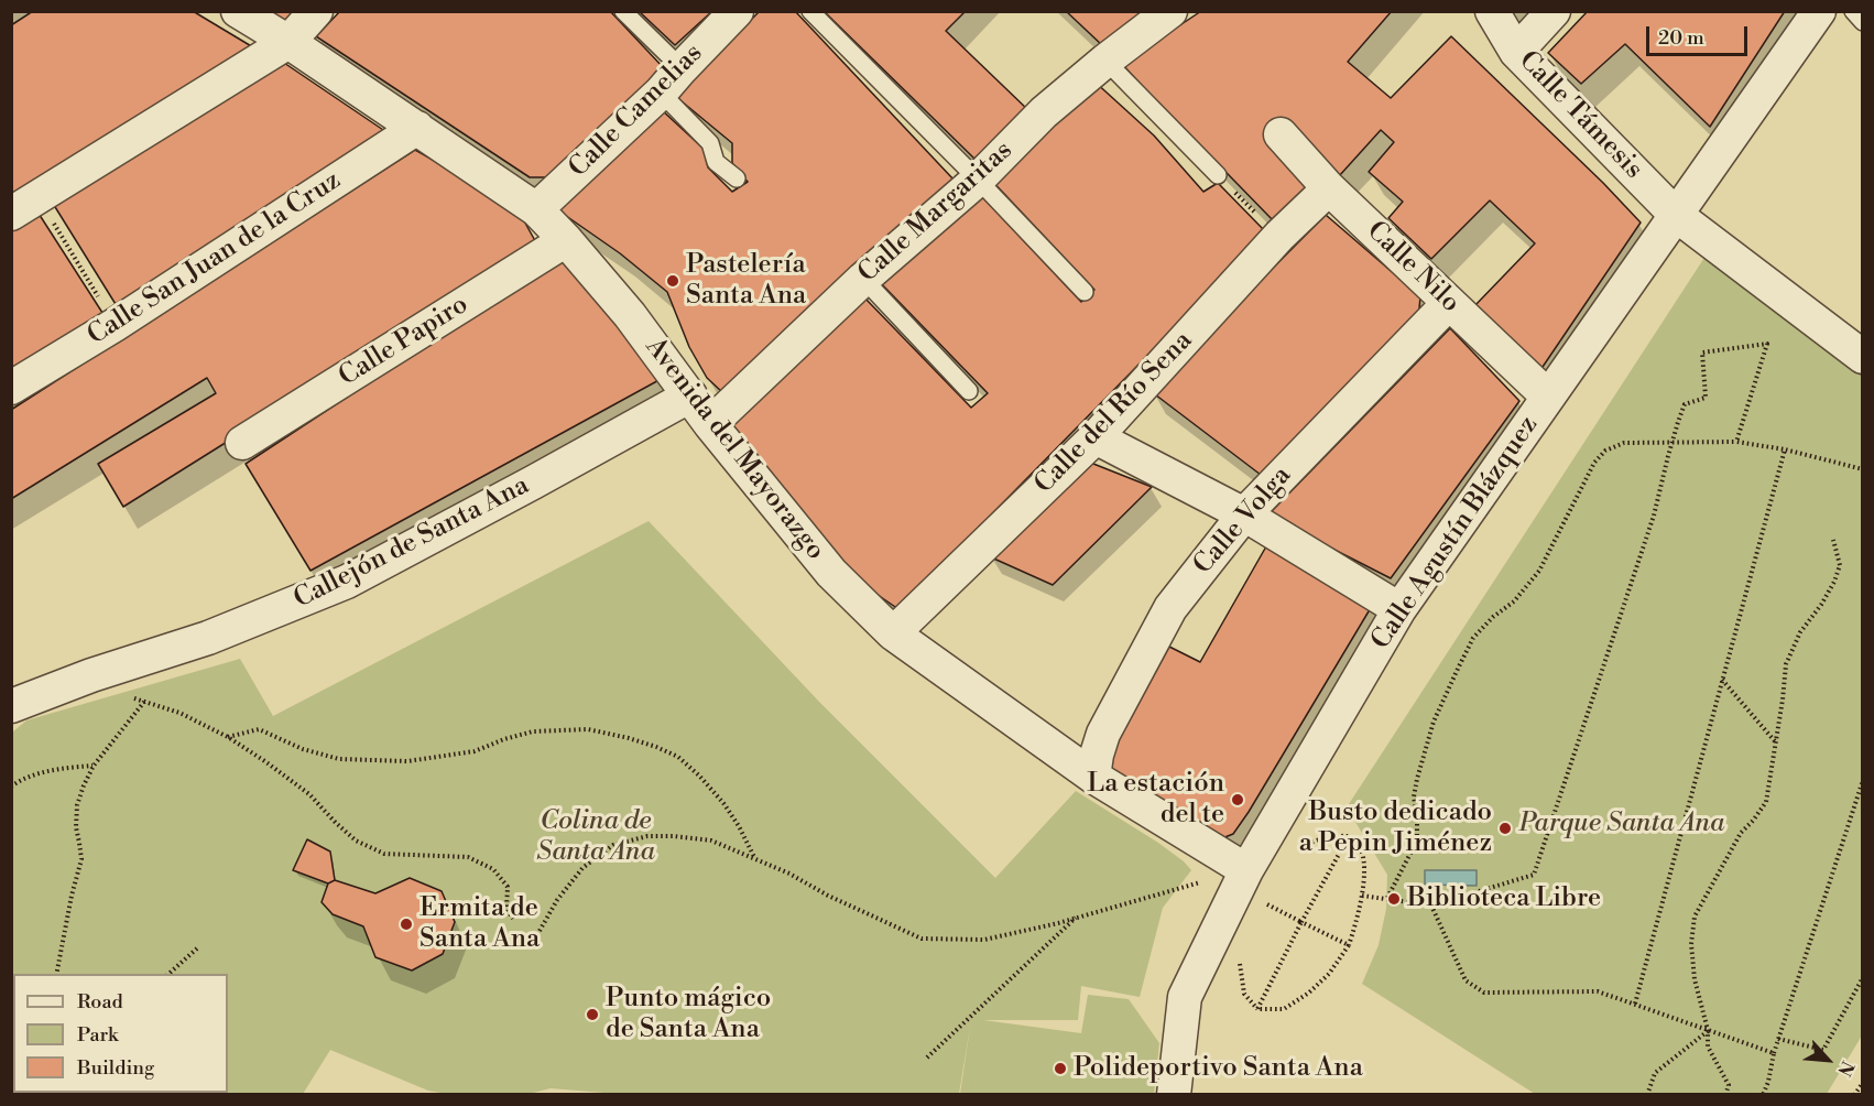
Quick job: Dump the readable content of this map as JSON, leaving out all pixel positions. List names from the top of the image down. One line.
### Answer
{"streets":{"street":["Calle Camelias","Calle Támesis","Calle Margaritas","Calle San Juan de la Cruz","Calle Nilo","Calle Papiro","Calle del Río Sena","Avenida del Mayorazgo","Calle Volga","Calle Agustín Blázquez","Callejón de Santa Ana"]},"crossings":[["Calle Camelias","Avenida del Mayorazgo"],["Calle Támesis","Calle Agustín Blázquez"],["Calle Margaritas","Avenida del Mayorazgo"],["Calle San Juan de la Cruz","Avenida del Mayorazgo"],["Calle Nilo","Calle del Río Sena"],["Calle Nilo","Calle Volga"],["Calle Nilo","Calle Agustín Blázquez"],["Calle Papiro","Avenida del Mayorazgo"],["Calle del Río Sena","Avenida del Mayorazgo"],["Avenida del Mayorazgo","Calle Volga"],["Avenida del Mayorazgo","Calle Agustín Blázquez"],["Avenida del Mayorazgo","Callejón de Santa Ana"]],"parks":["Colina de Santa Ana","Parque Santa Ana"],"places":["Pastelería Santa Ana","La estación del te","Busto dedicado a Pepin Jiménez","Biblioteca Libre","Ermita de Santa Ana","Punto mágico de Santa Ana","Polideportivo Santa Ana"],"legend":["Road","Park","Building"],"scale_bar":"20 m","north":"bottom right"}
